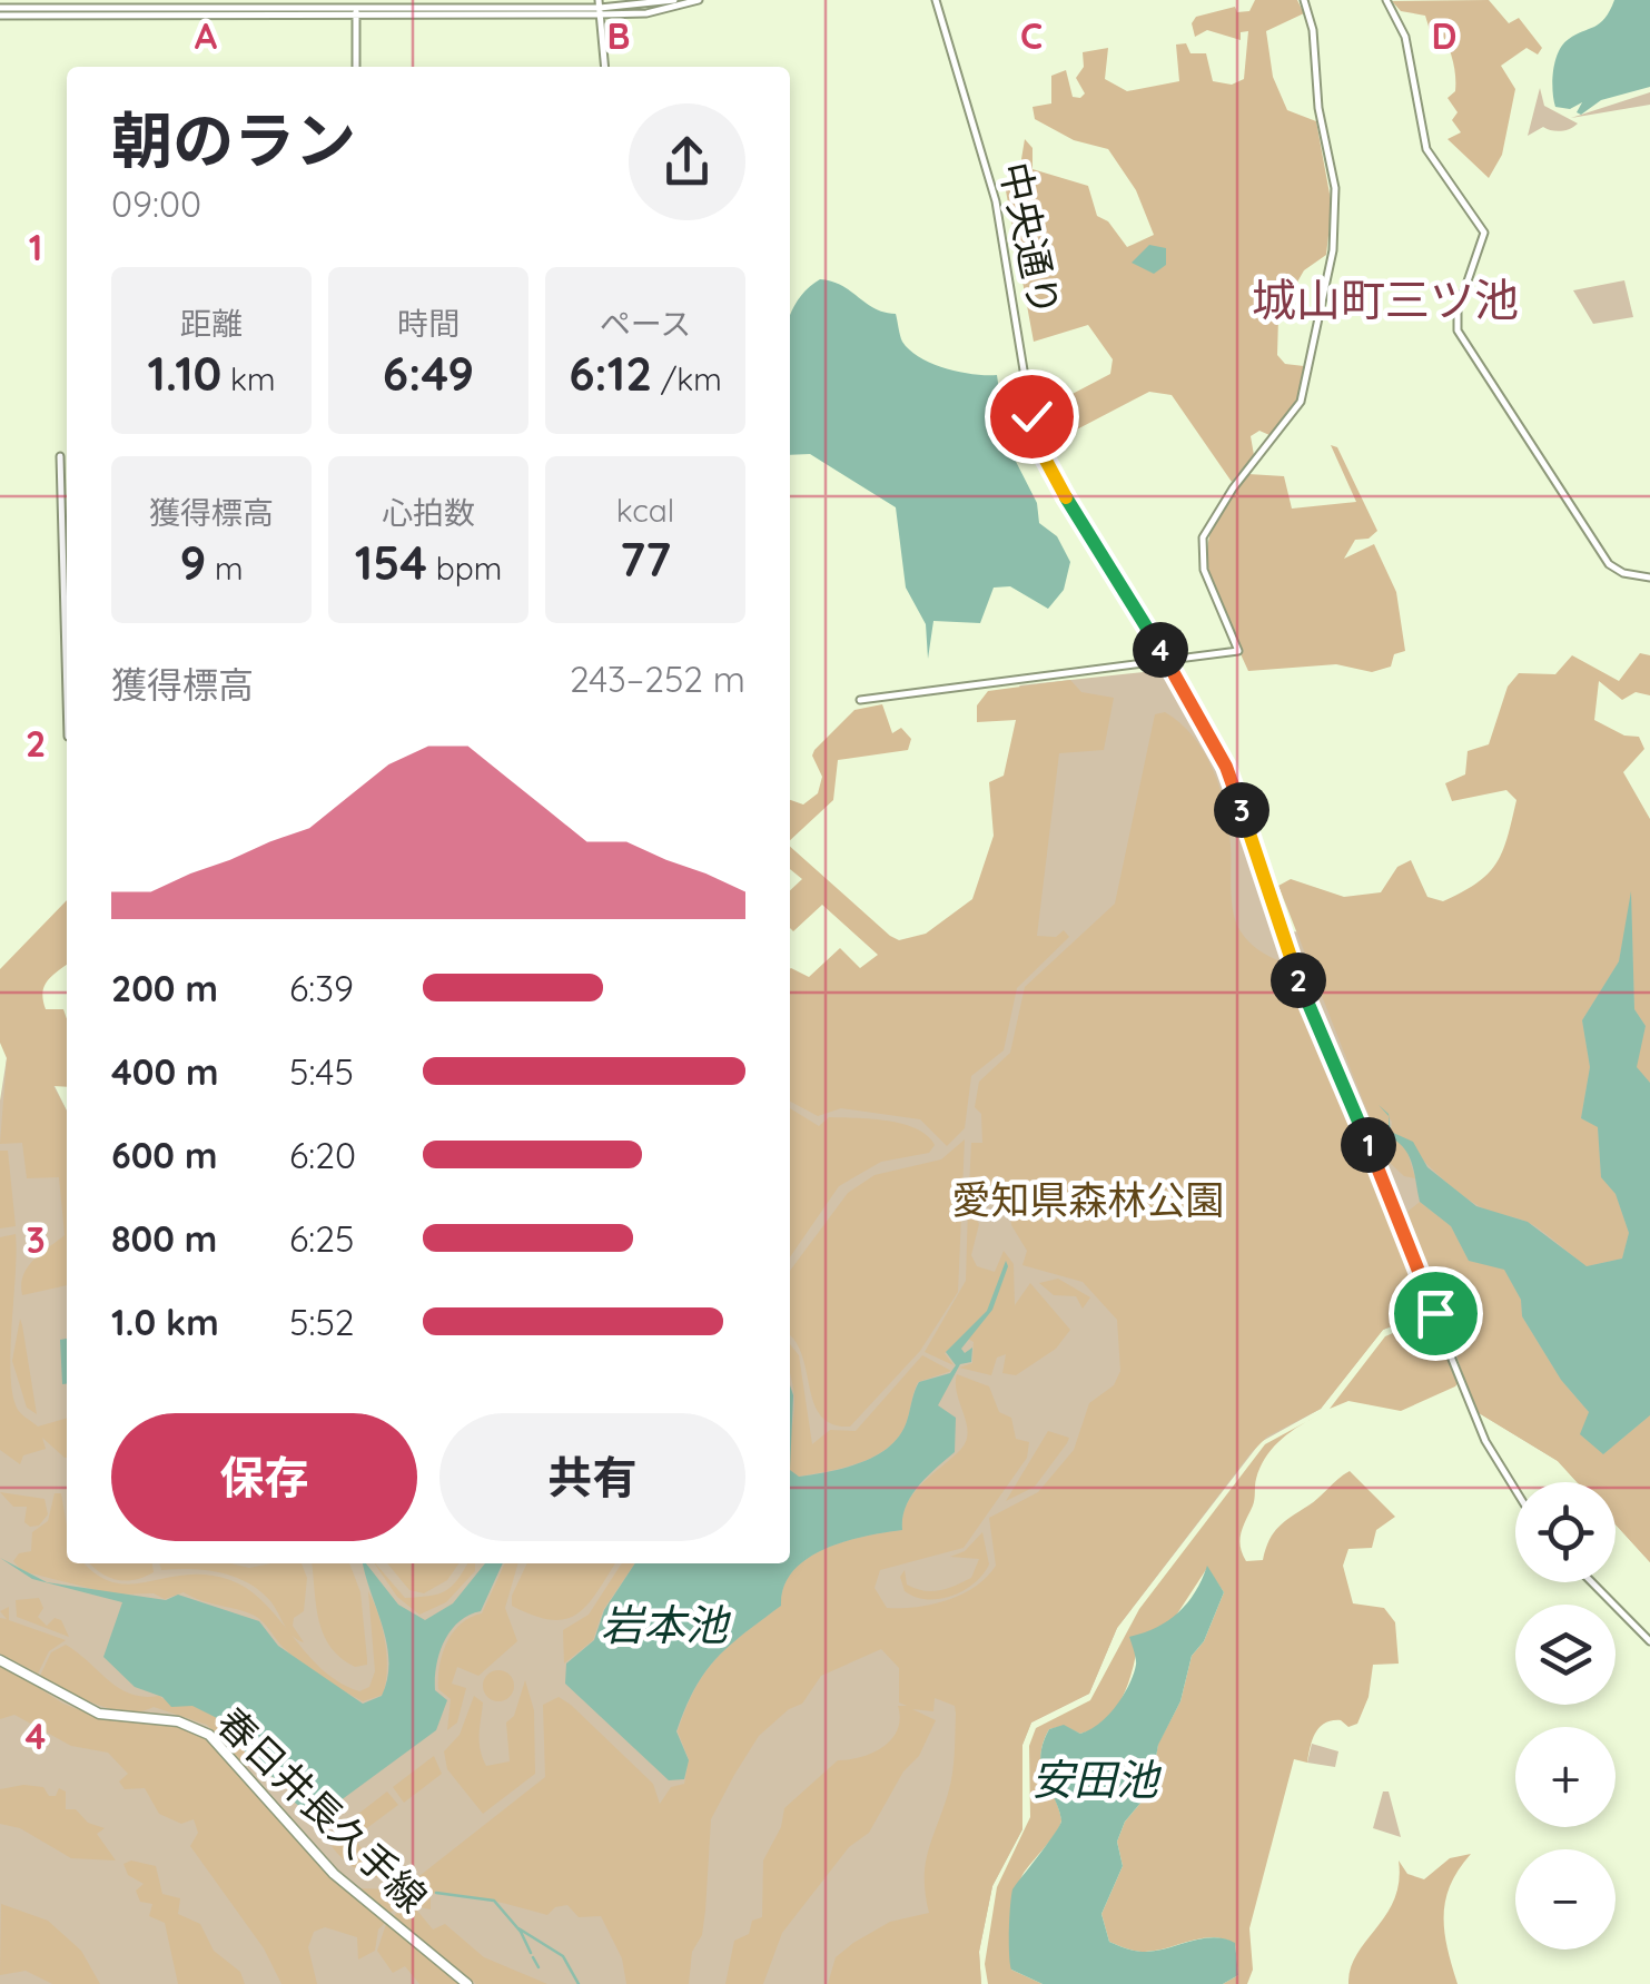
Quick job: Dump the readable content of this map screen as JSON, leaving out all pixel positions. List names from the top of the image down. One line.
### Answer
{"streets":{"main road":["春日井長久手線"],"street":["中央通り"]},"districts":["城山町三ツ池"],"water":["岩本池","安田池"],"parks":["愛知県森林公園"],"page":{"heading":["朝のラン","09:00"],"stats":[["距離","1.10 km"],["時間","6:49"],["ペース","6:12 /km"],["獲得標高","9 m"],["心拍数","154 bpm"],["kcal","77"]],"pins":["4","3","2","1"],"chart":["獲得標高","243–252 m"],"list":[{"name":"200 m","note":"6:39"},{"name":"400 m","note":"5:45"},{"name":"600 m","note":"6:20"},{"name":"800 m","note":"6:25"},{"name":"1.0 km","note":"5:52"}],"buttons":["保存","共有"],"map_buttons":["+","−"]},"grid":{"columns":["A","B","C","D"],"rows":["1","2","3","4"]}}
